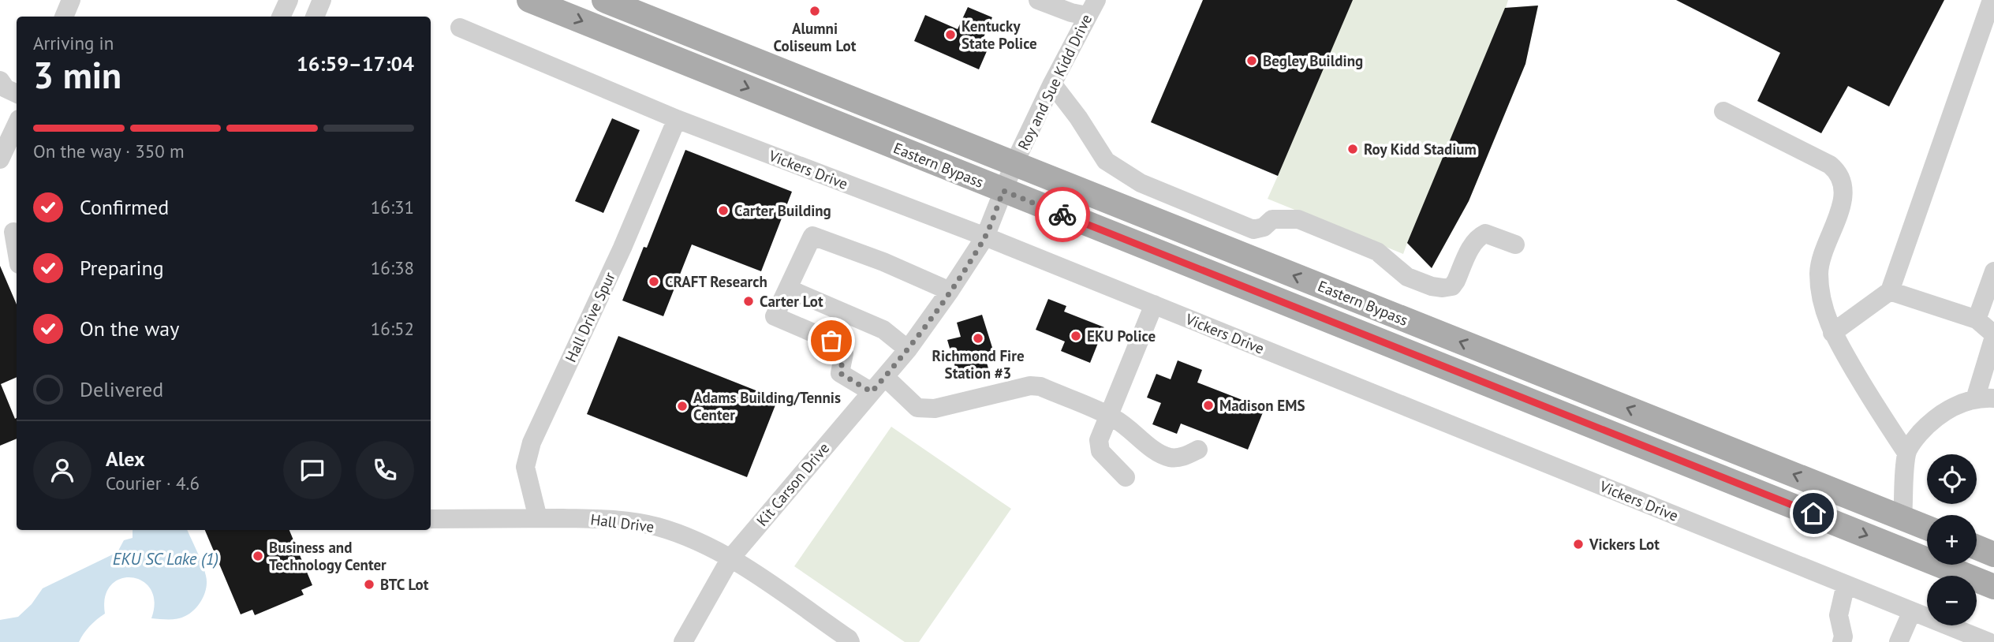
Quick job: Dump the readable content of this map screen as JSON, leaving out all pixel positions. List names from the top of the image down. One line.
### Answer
{"streets":{"main road":["Eastern Bypass"],"street":["Roy and Sue Kidd Drive","Vickers Drive","Hall Drive Spur","Kit Carson Drive","Hall Drive"]},"crossings":[["Roy and Sue Kidd Drive","Eastern Bypass"],["Roy and Sue Kidd Drive","Kit Carson Drive"],["Eastern Bypass","Kit Carson Drive"],["Vickers Drive","Hall Drive Spur"],["Vickers Drive","Kit Carson Drive"],["Hall Drive Spur","Hall Drive"],["Kit Carson Drive","Hall Drive"]],"water":["EKU SC Lake (1)"],"places":["Alumni Coliseum Lot","Kentucky State Police","Begley Building","Roy Kidd Stadium","Carter Building","CRAFT Research","Carter Lot","EKU Police","Richmond Fire Station #3","Madison EMS","Adams Building/Tennis Center","Vickers Lot","Business and Technology Center","BTC Lot"],"page":{"heading":["3 min","Arriving in","16:59–17:04"],"panel":["Alex","Courier · 4.6"],"bar":"On the way · 350 m","list":[["Confirmed","16:31"],["Preparing","16:38"],["On the way","16:52"],"Delivered"],"map_buttons":["+","−"]}}
